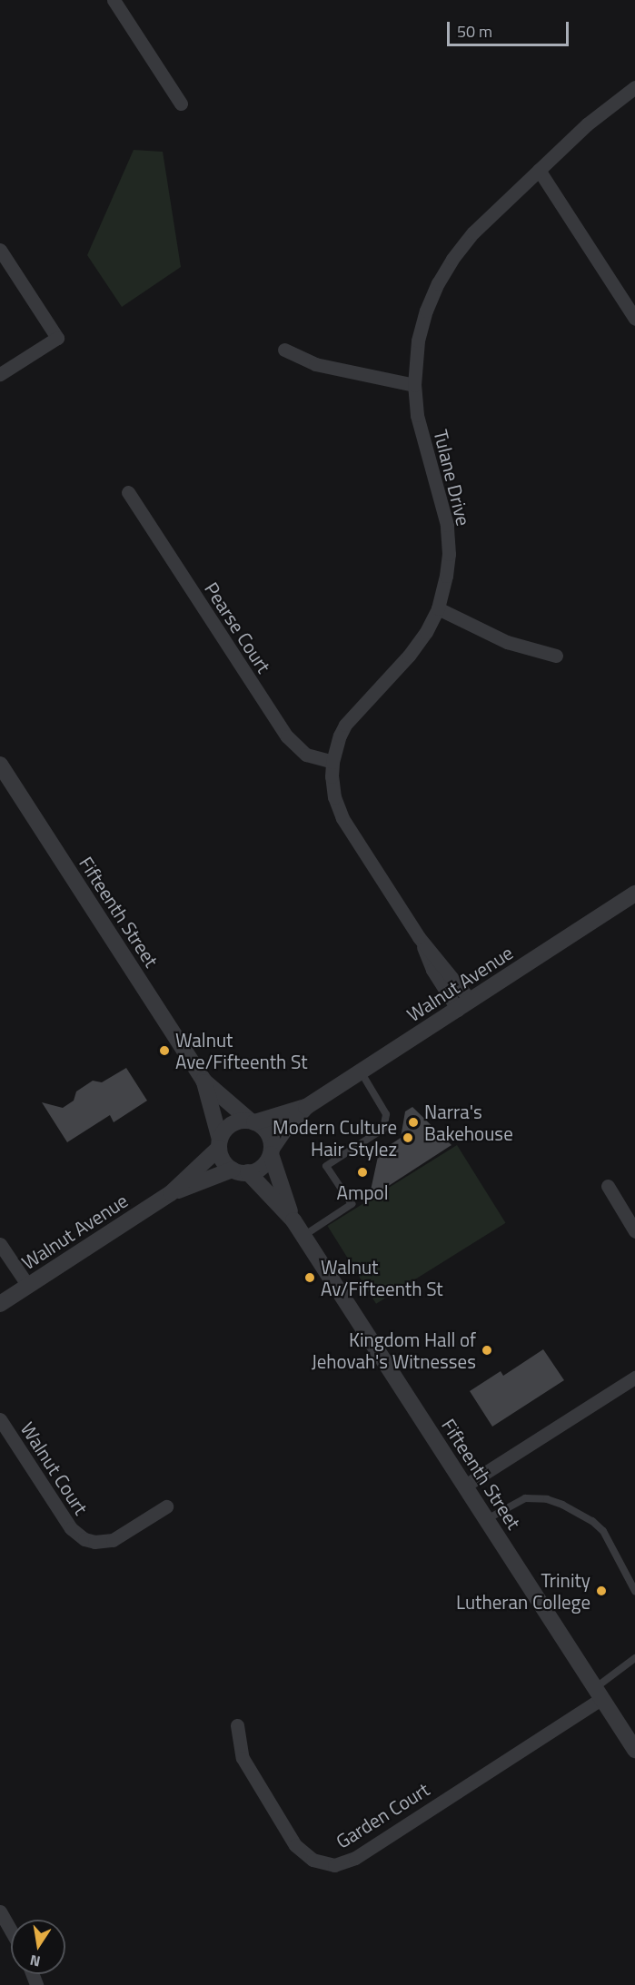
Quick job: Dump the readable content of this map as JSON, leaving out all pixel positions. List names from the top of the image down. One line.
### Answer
{"streets":{"street":["Tulane Drive","Pearse Court","Fifteenth Street","Walnut Avenue","Walnut Court","Garden Court"]},"crossings":[["Tulane Drive","Pearse Court"],["Tulane Drive","Walnut Avenue"],["Fifteenth Street","Walnut Avenue"],["Fifteenth Street","Garden Court"]],"places":["Walnut Ave/Fifteenth St","Narra's Bakehouse","Modern Culture Hair Stylez","Ampol","Walnut Av/Fifteenth St","Kingdom Hall of Jehovah's Witnesses","Trinity Lutheran College"],"scale_bar":"50 m","north":"bottom"}
